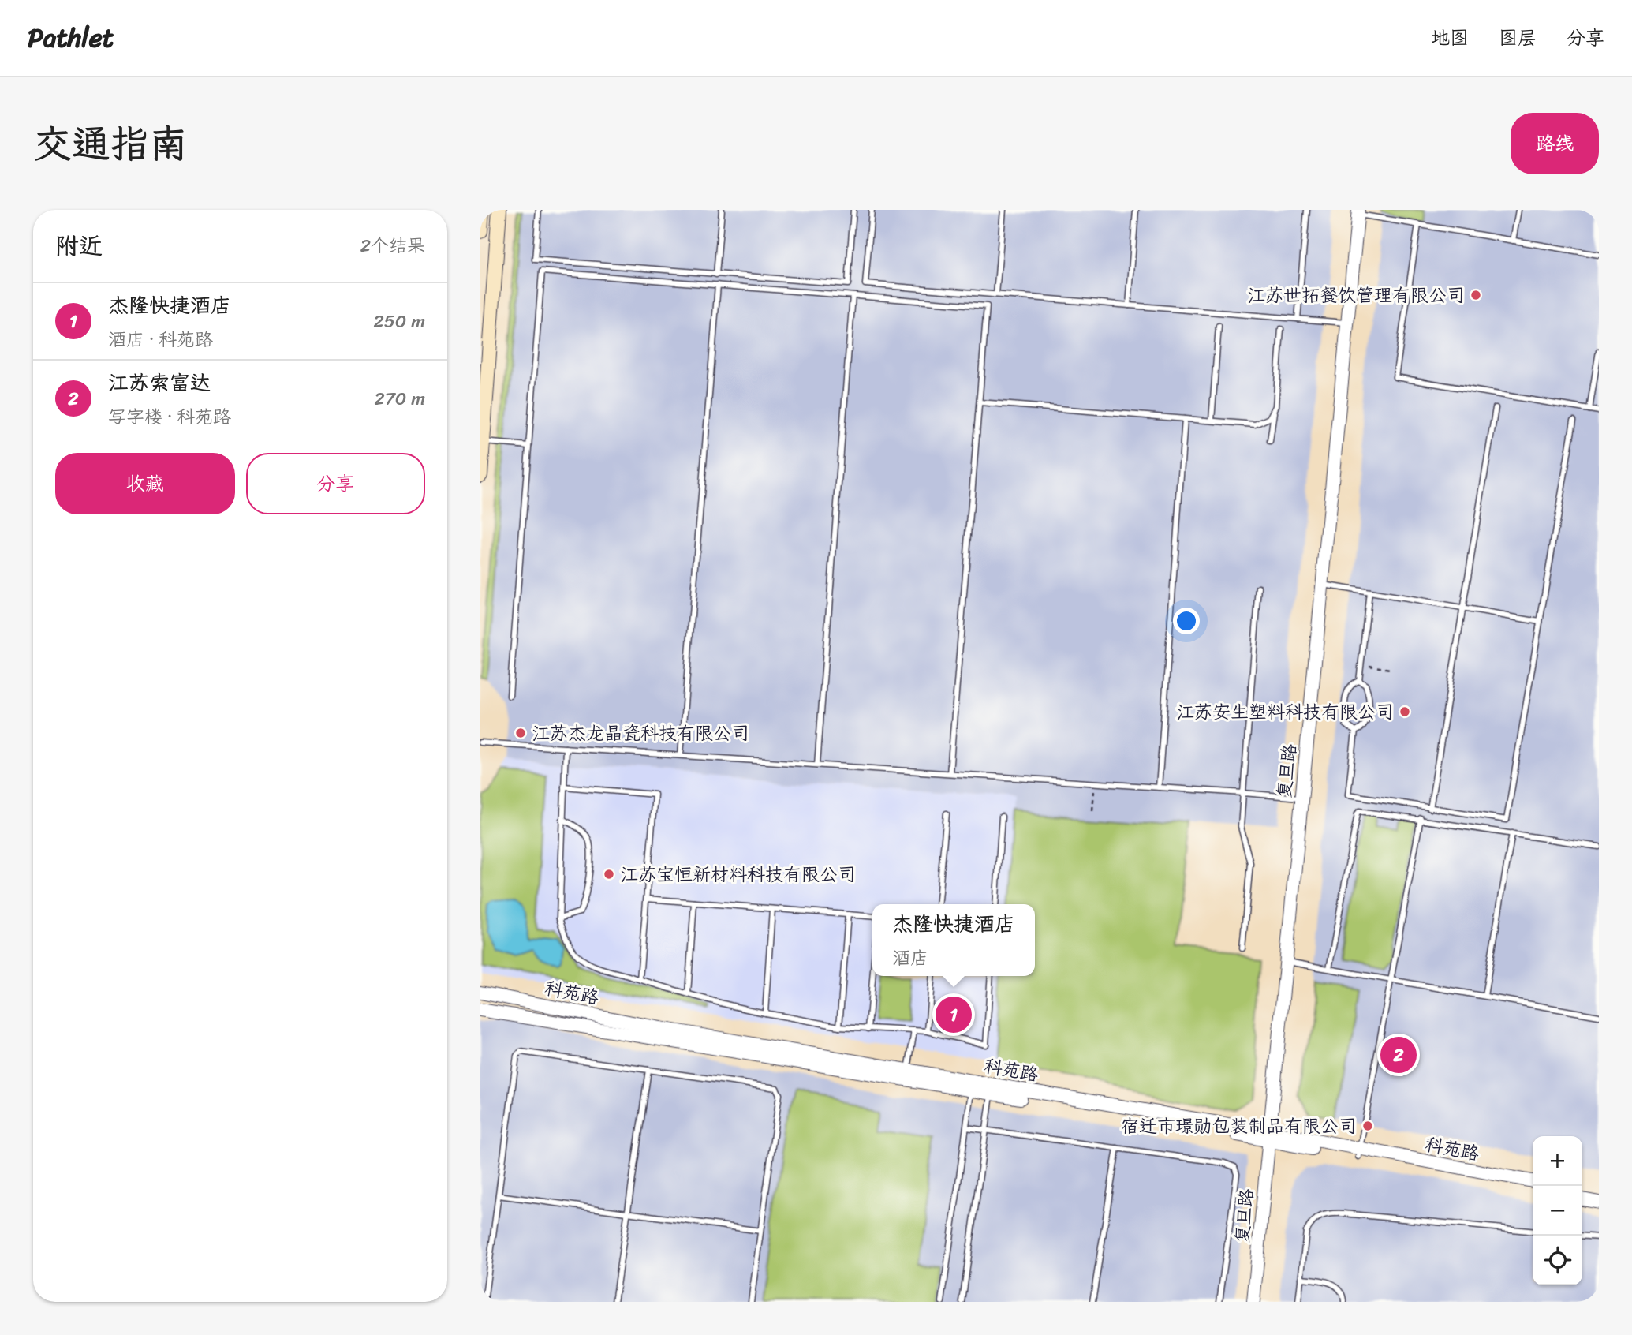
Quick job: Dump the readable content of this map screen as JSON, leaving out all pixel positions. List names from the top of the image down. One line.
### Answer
{"streets":{"street":["复旦路","科苑路"]},"crossings":[["复旦路","科苑路"]],"places":["江苏世拓餐饮管理有限公司","江苏安生塑料科技有限公司","江苏杰龙晶瓷科技有限公司","江苏宝恒新材料科技有限公司","宿迁市璟勋包装制品有限公司"],"page":{"header":"Pathlet","nav":["地图","图层","分享"],"title":"交通指南","buttons":["路线",["收藏","分享"]],"heading":["附近","2个结果"],"list":[{"mark":"1","name":"杰隆快捷酒店","note":"酒店 · 科苑路","value":"250 m"},{"mark":"2","name":"江苏索富达","note":"写字楼 · 科苑路","value":"270 m"}],"popup":["杰隆快捷酒店","酒店"],"pins":["1","2"],"map_buttons":["+","−"]}}
